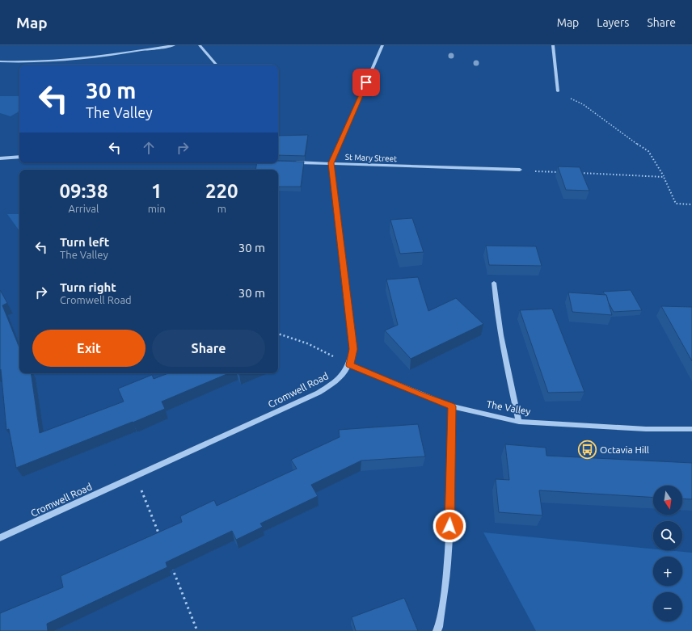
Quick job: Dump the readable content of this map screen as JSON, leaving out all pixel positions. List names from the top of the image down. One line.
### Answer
{"streets":{"street":["St Mary Street","Cromwell Road","The Valley"]},"crossings":[["St Mary Street","Cromwell Road"],["Cromwell Road","The Valley"]],"places":{"bus stop":["Octavia Hill"]},"north":"bottom","page":{"header":"Map","nav":["Map","Layers","Share"],"turn":["30 m","The Valley"],"eta":["09:38","Arrival","1","min","220","m"],"list":[{"name":"Turn left","note":"The Valley","value":"30 m"},{"name":"Turn right","note":"Cromwell Road","value":"30 m"}],"buttons":["Exit","Share"],"map_buttons":["+","−"]}}
